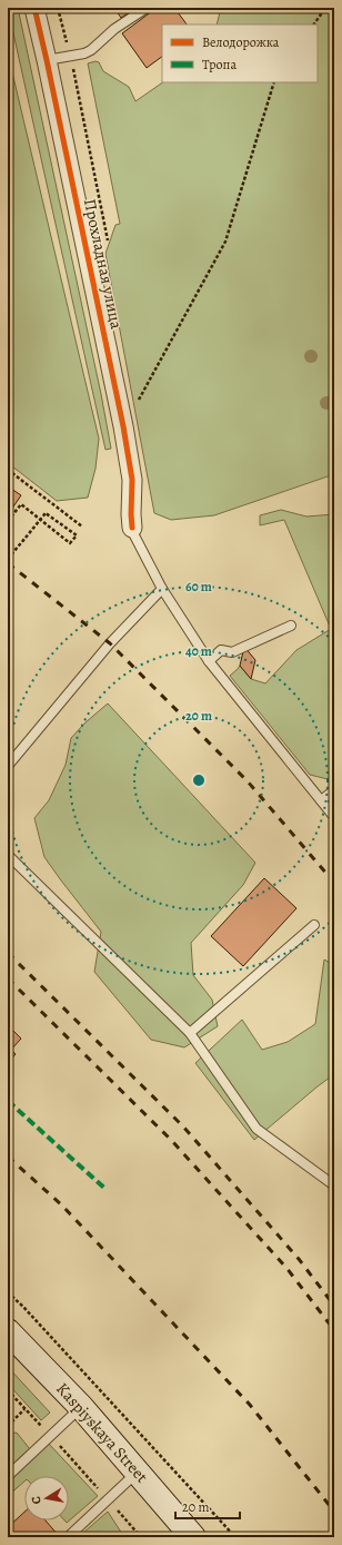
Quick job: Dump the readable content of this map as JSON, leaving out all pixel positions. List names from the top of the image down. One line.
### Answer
{"streets":{"main road":["Kaspiyskaya Street"],"street":["Прохладная улица"]},"legend":["Велодорожка","Тропа"],"scale_bar":"20 m","north":"left","rings":["60 m","40 m","20 m"]}
